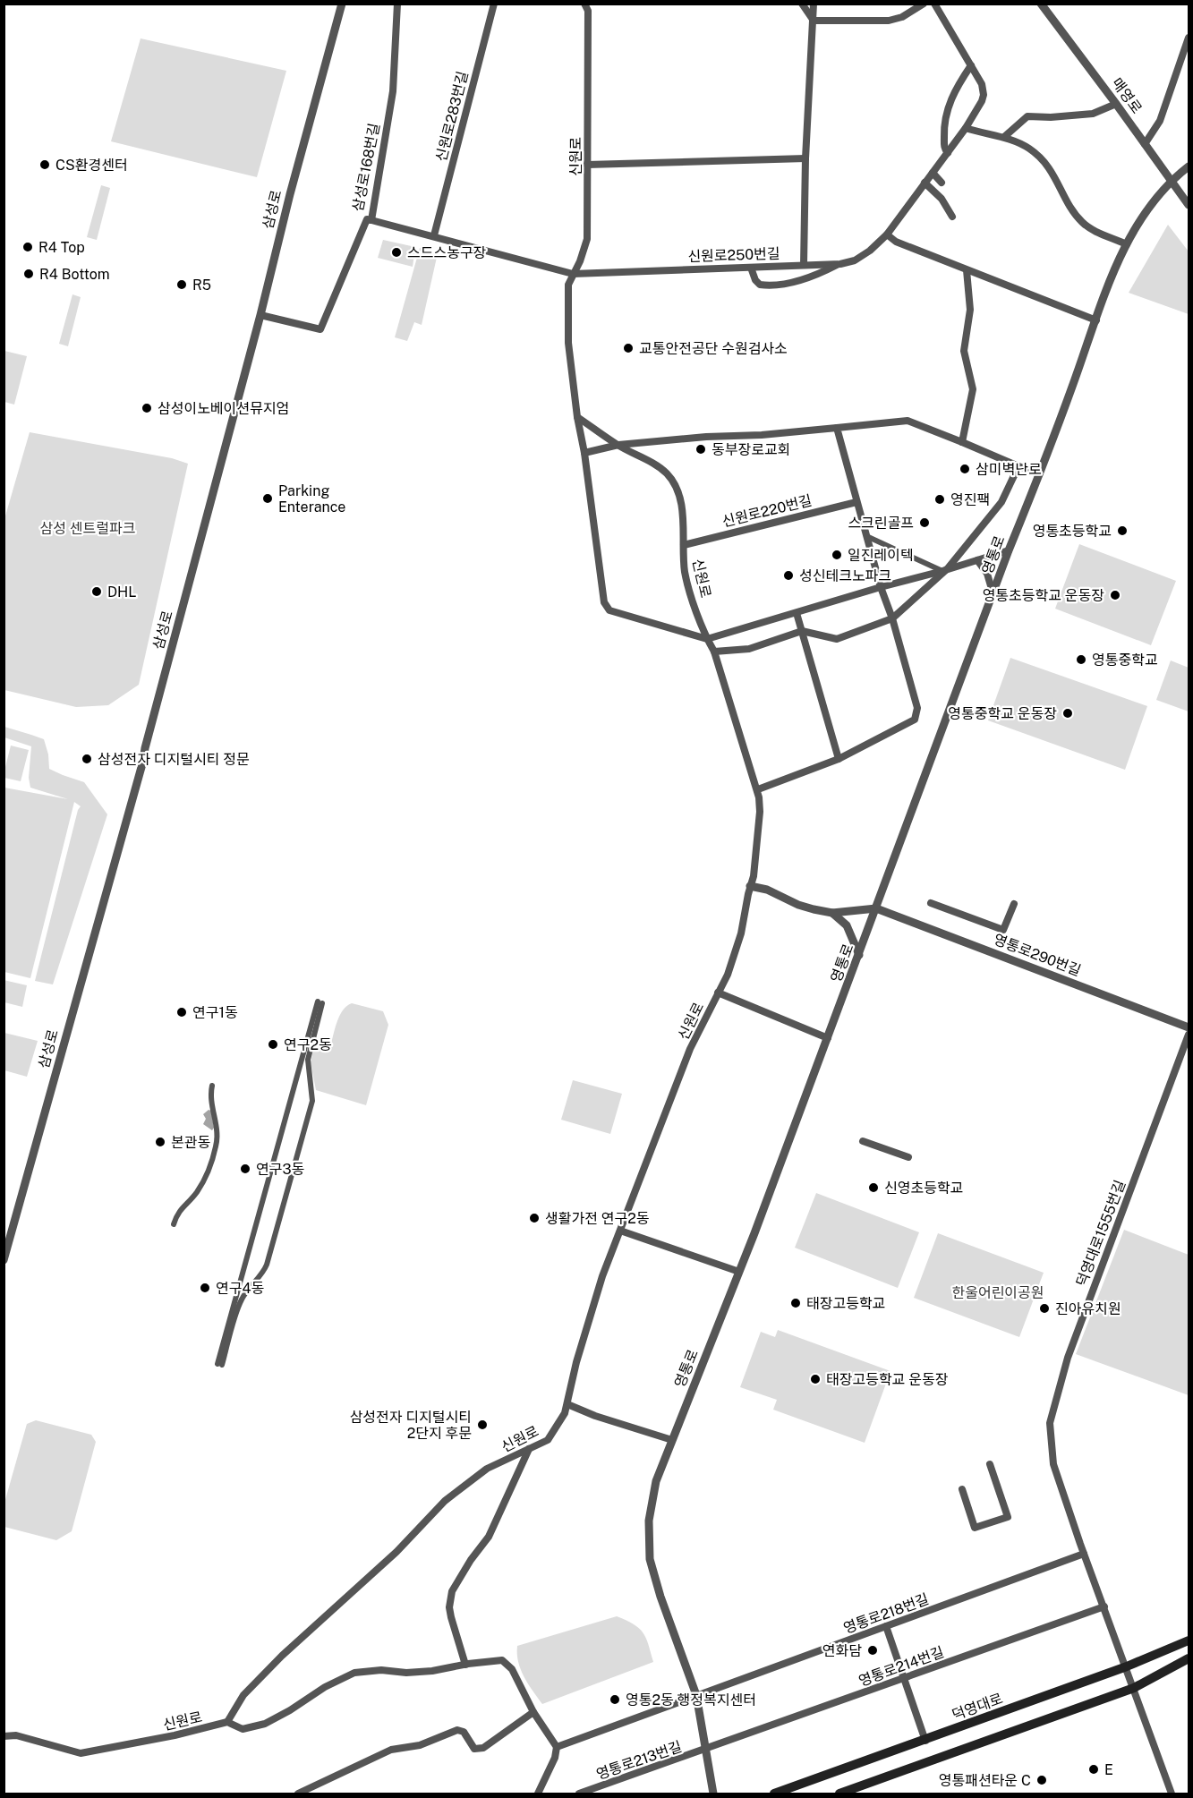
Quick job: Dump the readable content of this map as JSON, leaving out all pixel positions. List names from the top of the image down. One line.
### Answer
{"streets":{"main road":["덕영대로"],"street":["매영로","신원로283번길","신원로","삼성로168번길","삼성로","신원로250번길","신원로220번길","영통로","영통로290번길","덕영대로1555번길","영통로218번길","영통로214번길","영통로213번길"]},"crossings":[["매영로","영통로"],["신원로283번길","신원로250번길"],["신원로","신원로250번길"],["신원로","신원로220번길"],["삼성로168번길","삼성로"],["삼성로168번길","신원로250번길"],["영통로","영통로290번길"],["영통로","영통로218번길"],["영통로","영통로214번길"],["영통로","영통로213번길"],["덕영대로1555번길","영통로218번길"],["덕영대로1555번길","영통로214번길"],["덕영대로1555번길","덕영대로"],["영통로214번길","영통로213번길"]],"parks":["삼성 센트럴파크","한울어린이공원"],"places":["CS환경센터","R4 Top","스드스농구장","R4 Bottom","R5","교통안전공단 수원검사소","삼성이노베이션뮤지엄","동부장로교회","삼미벽난로","Parking Enterance","영진팩","스크린골프","영통초등학교","일진레이텍","성신테크노파크","DHL","영통초등학교 운동장","영통중학교","영통중학교 운동장","삼성전자 디지털시티 정문","연구1동","연구2동","본관동","연구3동","신영초등학교","생활가전 연구2동","연구4동","태장고등학교","진아유치원","태장고등학교 운동장","삼성전자 디지털시티 2단지 후문","연화담","영통2동 행정복지센터","E","영통패션타운 C"]}
